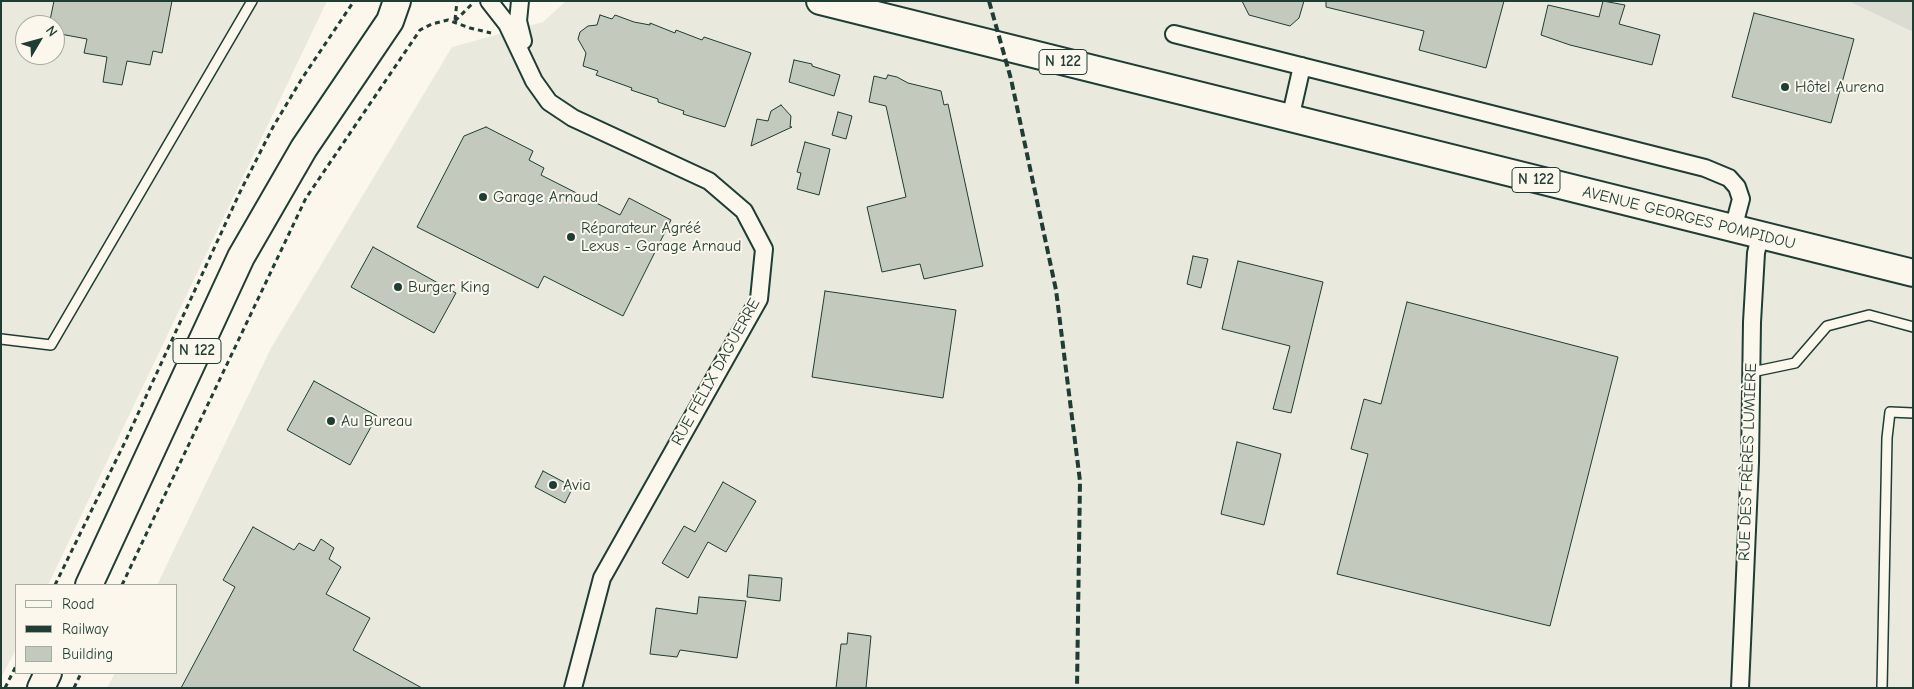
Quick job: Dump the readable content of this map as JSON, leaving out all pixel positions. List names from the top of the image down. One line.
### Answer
{"streets":{"main road":["N 122","AVENUE GEORGES POMPIDOU"],"street":["RUE FÉLIX DAGUERRE","RUE DES FRÈRES LUMIÈRE"]},"crossings":[["AVENUE GEORGES POMPIDOU","RUE DES FRÈRES LUMIÈRE"]],"places":["Hôtel Aurena","Garage Arnaud","Réparateur Agréé Lexus - Garage Arnaud","Burger King","Au Bureau","Avia"],"legend":["Road","Railway","Building"],"north":"top right"}
